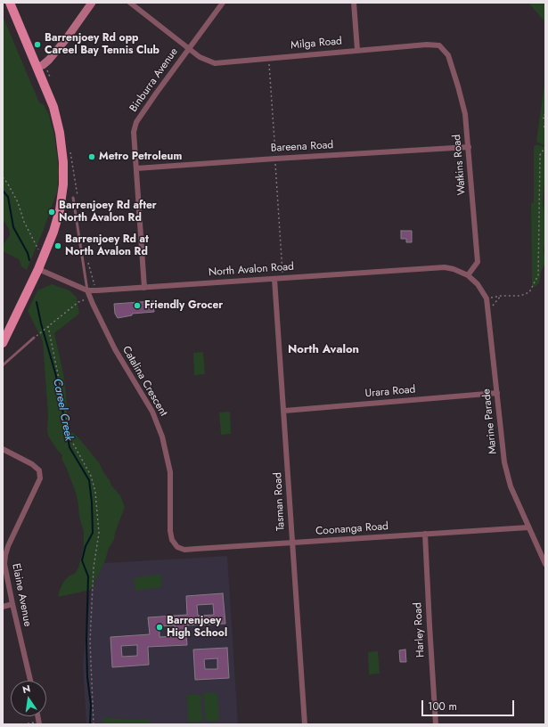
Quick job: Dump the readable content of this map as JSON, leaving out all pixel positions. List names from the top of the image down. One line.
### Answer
{"streets":{"street":["Milga Road","Binburra Avenue","Bareena Road","Watkins Road","North Avalon Road","Catalina Crescent","Urara Road","Marine Parade","Tasman Road","Coonanga Road","Elaine Avenue","Harley Road"]},"crossings":[["Milga Road","Binburra Avenue"],["Milga Road","Watkins Road"],["Binburra Avenue","Bareena Road"],["Binburra Avenue","North Avalon Road"],["Bareena Road","Watkins Road"],["Watkins Road","North Avalon Road"],["Watkins Road","Marine Parade"],["North Avalon Road","Catalina Crescent"],["North Avalon Road","Marine Parade"],["North Avalon Road","Tasman Road"],["Catalina Crescent","Coonanga Road"],["Urara Road","Marine Parade"],["Urara Road","Tasman Road"],["Marine Parade","Coonanga Road"],["Tasman Road","Coonanga Road"],["Coonanga Road","Harley Road"]],"districts":["North Avalon"],"water":["Careel Creek"],"places":["Barrenjoey Rd opp Careel Bay Tennis Club","Metro Petroleum","Barrenjoey Rd after North Avalon Rd","Barrenjoey Rd at North Avalon Rd","Friendly Grocer","Barrenjoey High School"],"scale_bar":"100 m","north":"top"}
